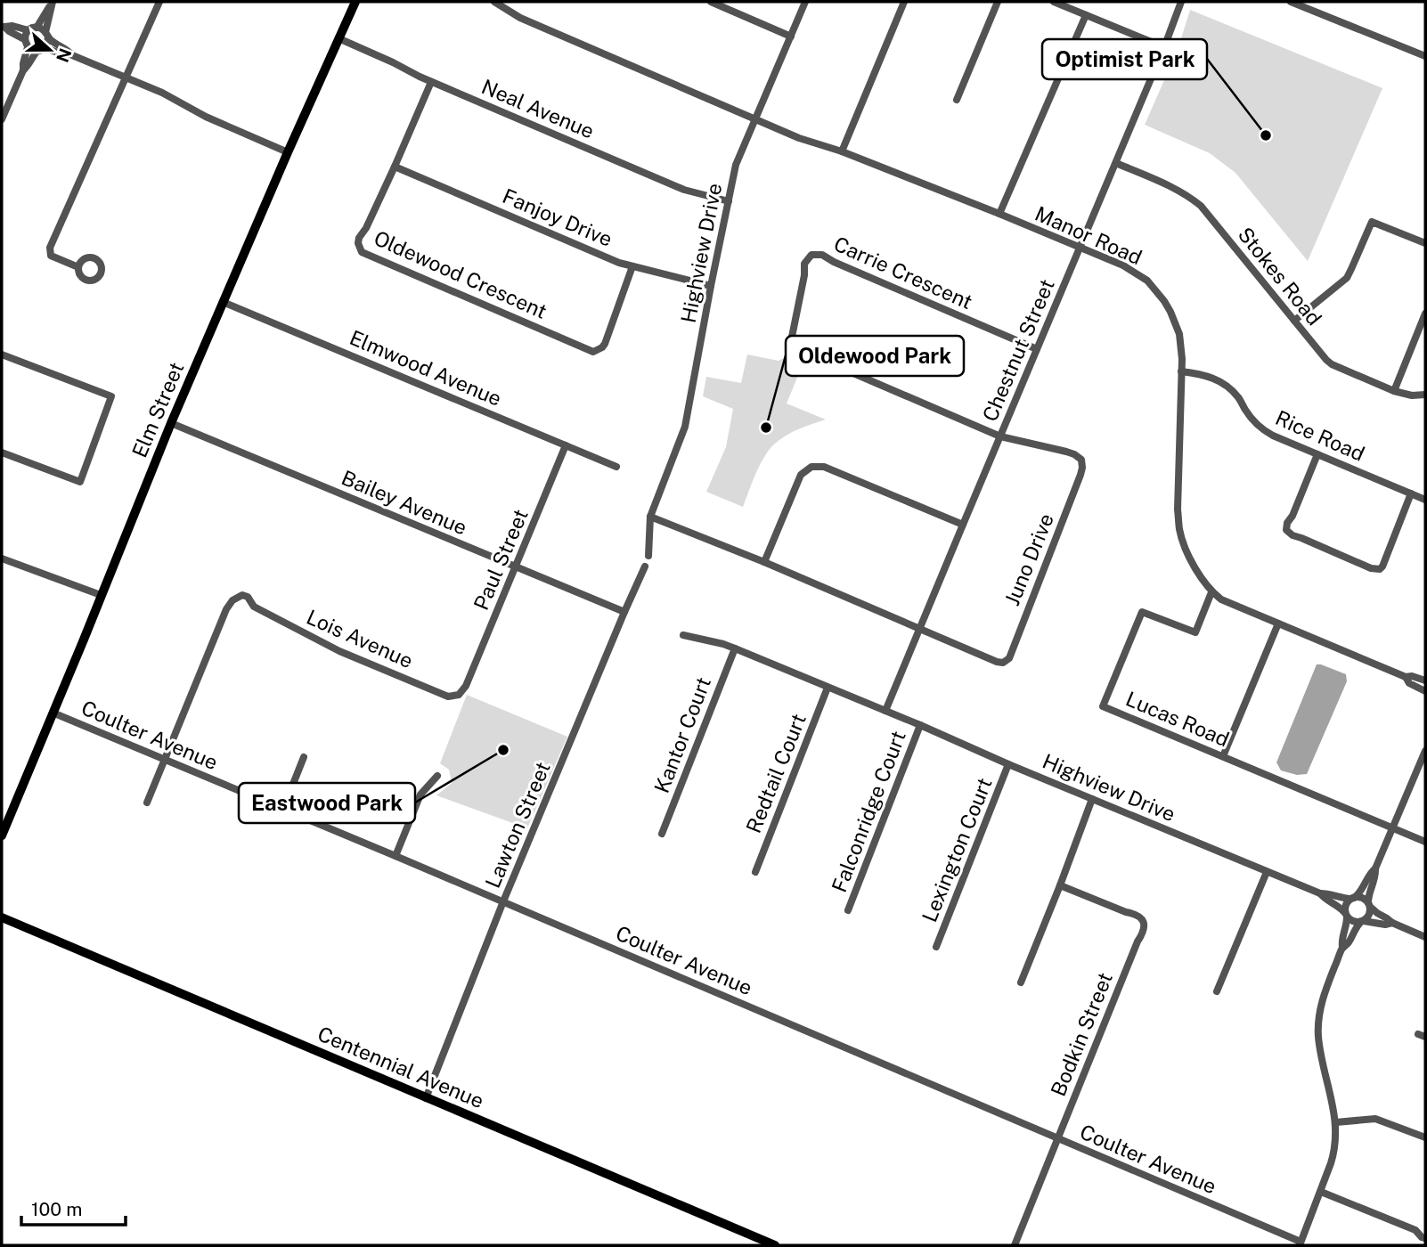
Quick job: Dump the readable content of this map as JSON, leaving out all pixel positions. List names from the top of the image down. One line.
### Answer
{"streets":{"main road":["Elm Street","Centennial Avenue"],"street":["Neal Avenue","Fanjoy Drive","Manor Road","Highview Drive","Carrie Crescent","Oldewood Crescent","Stokes Road","Chestnut Street","Elmwood Avenue","Rice Road","Bailey Avenue","Paul Street","Juno Drive","Lois Avenue","Lucas Road","Coulter Avenue","Kantor Court","Redtail Court","Falconridge Court","Lawton Street","Lexington Court","Bodkin Street"]},"crossings":[["Neal Avenue","Highview Drive"],["Neal Avenue","Oldewood Crescent"],["Neal Avenue","Elm Street"],["Fanjoy Drive","Highview Drive"],["Fanjoy Drive","Oldewood Crescent"],["Manor Road","Highview Drive"],["Manor Road","Chestnut Street"],["Manor Road","Rice Road"],["Manor Road","Lucas Road"],["Highview Drive","Chestnut Street"],["Highview Drive","Falconridge Court"],["Highview Drive","Lexington Court"],["Carrie Crescent","Chestnut Street"],["Carrie Crescent","Juno Drive"],["Stokes Road","Chestnut Street"],["Chestnut Street","Juno Drive"],["Elmwood Avenue","Elm Street"],["Elmwood Avenue","Paul Street"],["Elm Street","Bailey Avenue"],["Elm Street","Coulter Avenue"],["Bailey Avenue","Paul Street"],["Bailey Avenue","Lawton Street"],["Paul Street","Lois Avenue"],["Lois Avenue","Coulter Avenue"],["Coulter Avenue","Lawton Street"],["Coulter Avenue","Bodkin Street"],["Lawton Street","Centennial Avenue"]],"places":["Optimist Park","Oldewood Park","Eastwood Park"],"scale_bar":"100 m","north":"right"}
